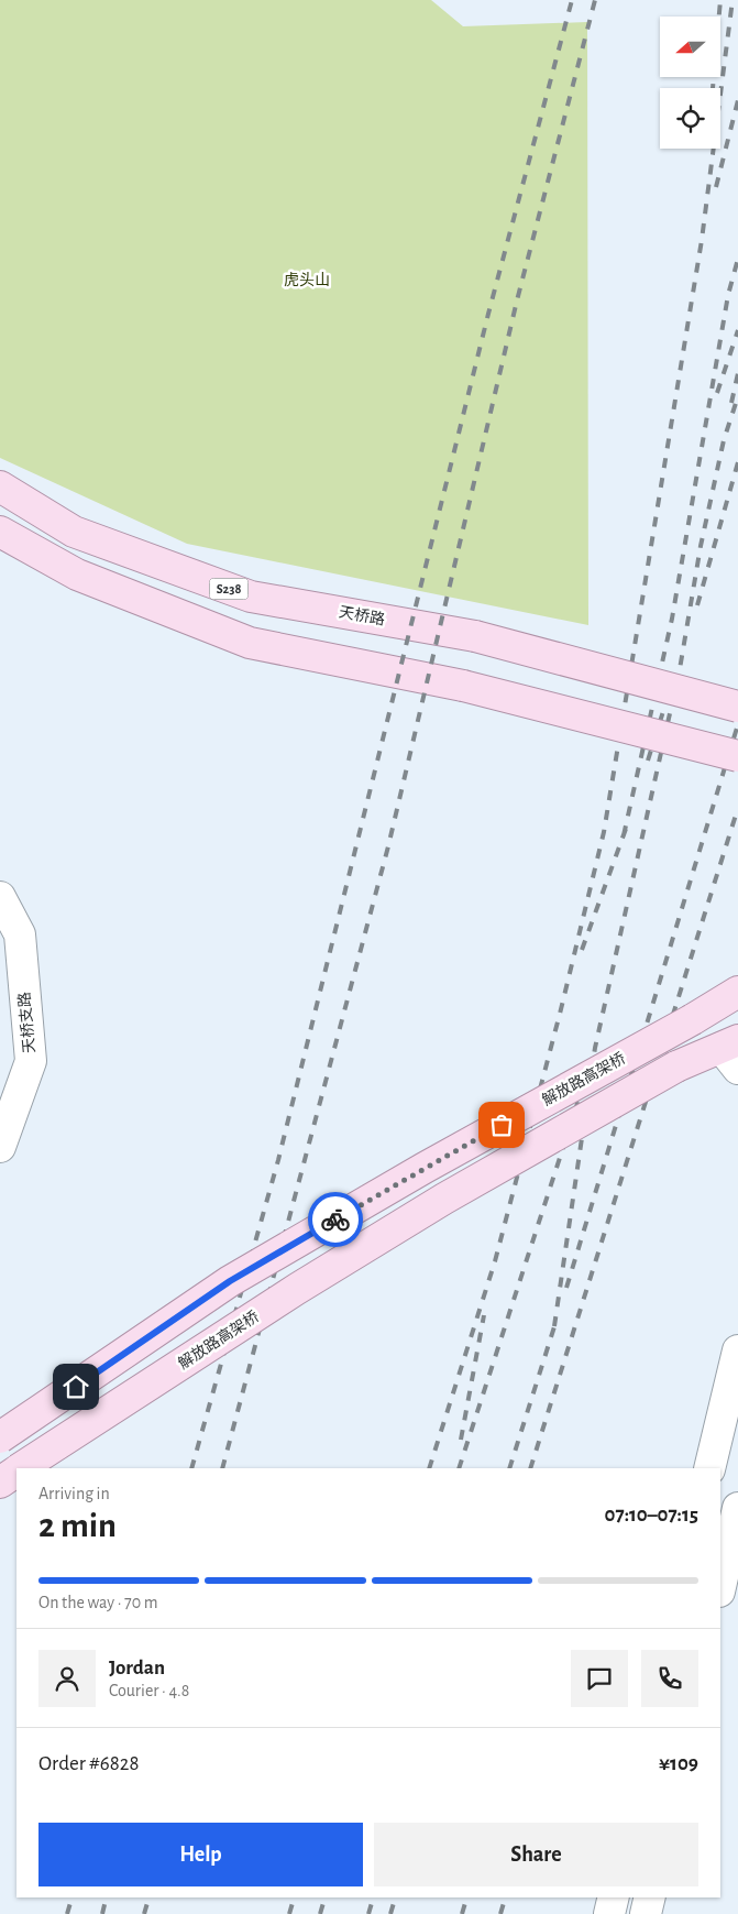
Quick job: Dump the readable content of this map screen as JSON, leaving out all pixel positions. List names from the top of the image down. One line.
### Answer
{"streets":{"main road":["S238","天桥路","解放路高架桥"],"street":["天桥支路"]},"parks":["虎头山"],"north":"left","page":{"heading":["2 min","Arriving in","07:10–07:15"],"panel":["Jordan","Courier · 4.8","Order #6828","¥109"],"bar":"On the way · 70 m","buttons":["Help","Share"]}}
